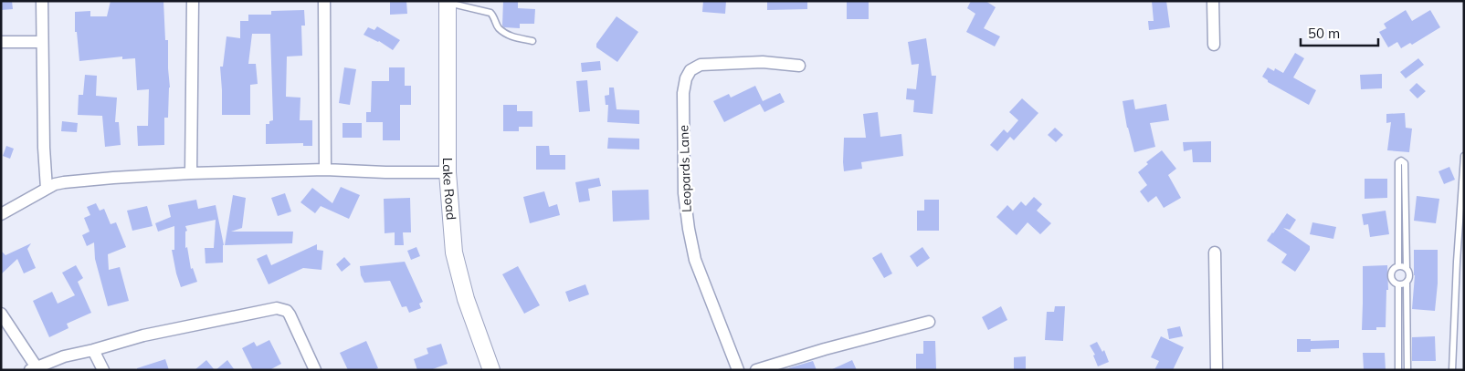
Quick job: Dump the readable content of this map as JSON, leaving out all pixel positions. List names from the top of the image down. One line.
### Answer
{"streets":{"main road":["Lake Road"],"street":["Leopards Lane"]},"scale_bar":"50 m"}
